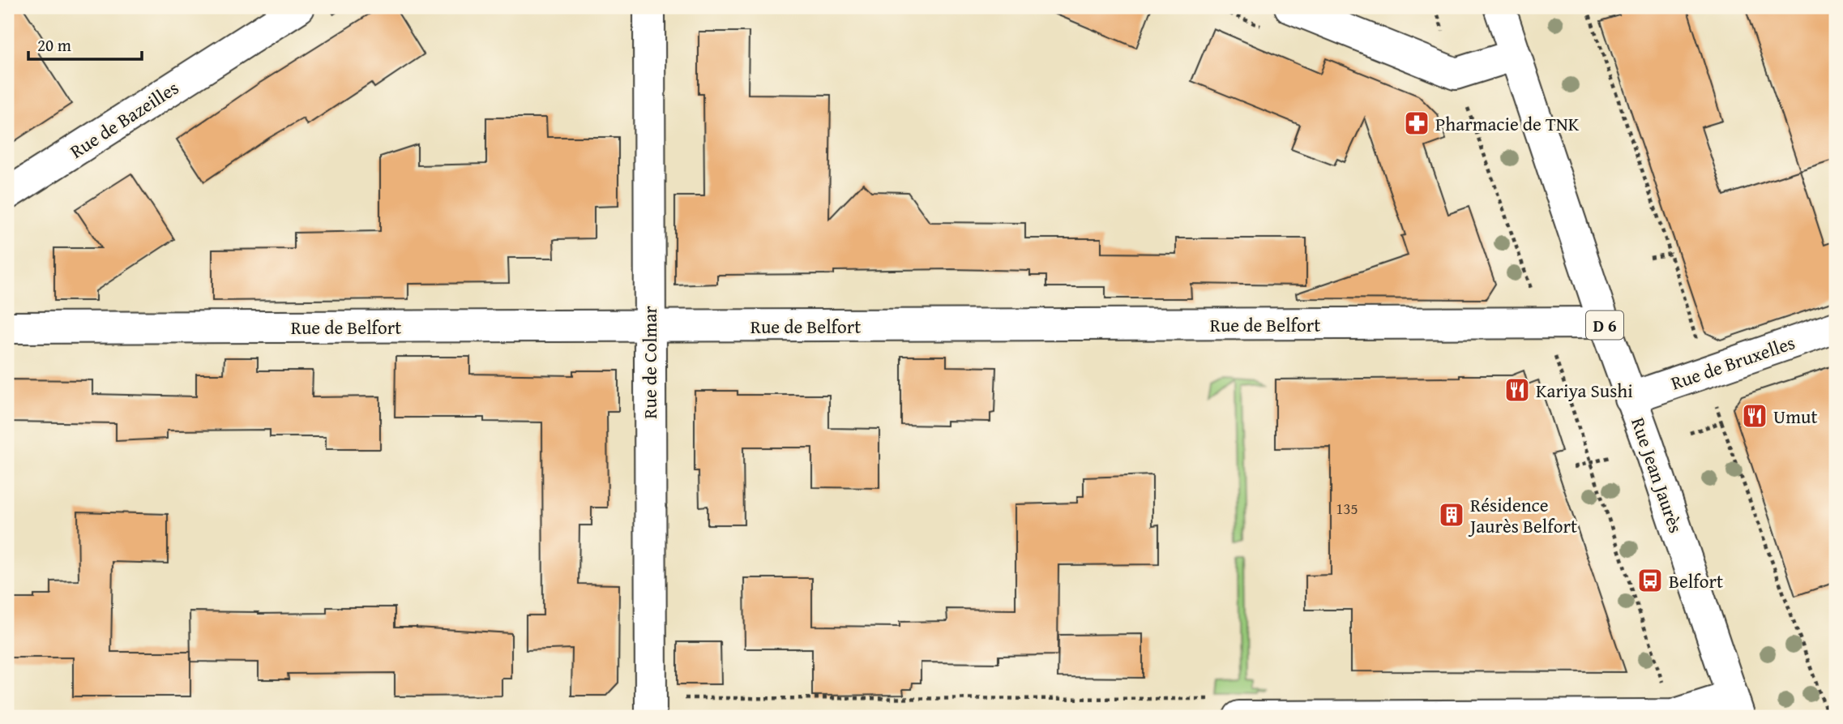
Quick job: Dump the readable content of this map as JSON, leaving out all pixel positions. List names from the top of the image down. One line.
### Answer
{"streets":{"street":["Rue de Bazeilles","Rue de Belfort","D 6","Rue de Colmar","Rue de Bruxelles","Rue Jean Jaurès"]},"crossings":[["Rue de Belfort","Rue de Colmar"],["Rue de Belfort","Rue Jean Jaurès"],["Rue de Bruxelles","Rue Jean Jaurès"]],"places":{"pharmacy":["Pharmacie de TNK"],"restaurant":["Kariya Sushi","Umut"],"building":["Résidence Jaurès Belfort"],"bus stop":["Belfort"]},"house_numbers":["135"],"scale_bar":"20 m"}
